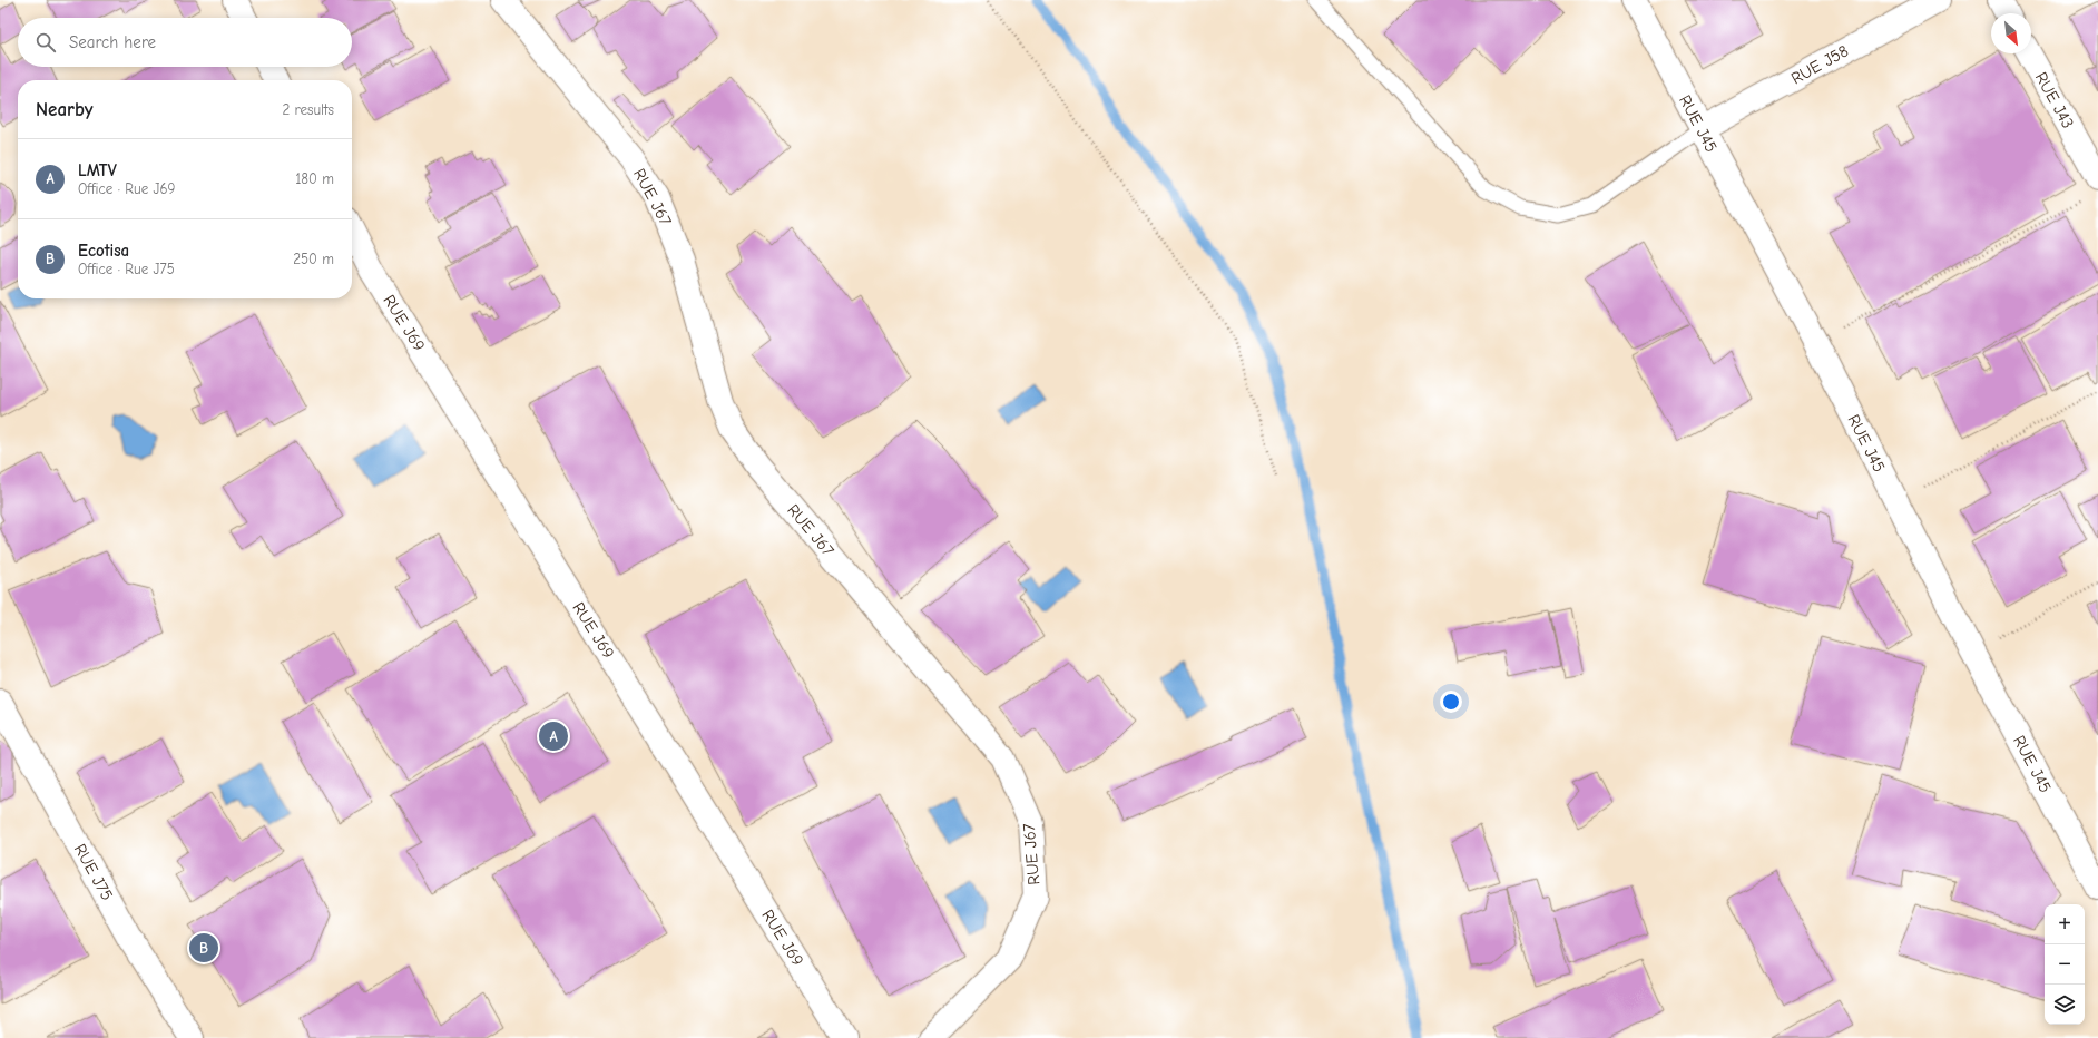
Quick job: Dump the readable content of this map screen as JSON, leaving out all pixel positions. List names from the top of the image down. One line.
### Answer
{"streets":{"street":["RUE J58","RUE J43","RUE J45","RUE J67","RUE J69","RUE J75"]},"crossings":[["RUE J58","RUE J45"]],"north":"bottom right","page":{"search":"Search here","heading":["Nearby","2 results"],"list":[{"mark":"A","name":"LMTV","note":"Office · Rue J69","value":"180 m"},{"mark":"B","name":"Ecotisa","note":"Office · Rue J75","value":"250 m"}],"pins":["A","B"],"map_buttons":["+","−"]}}
